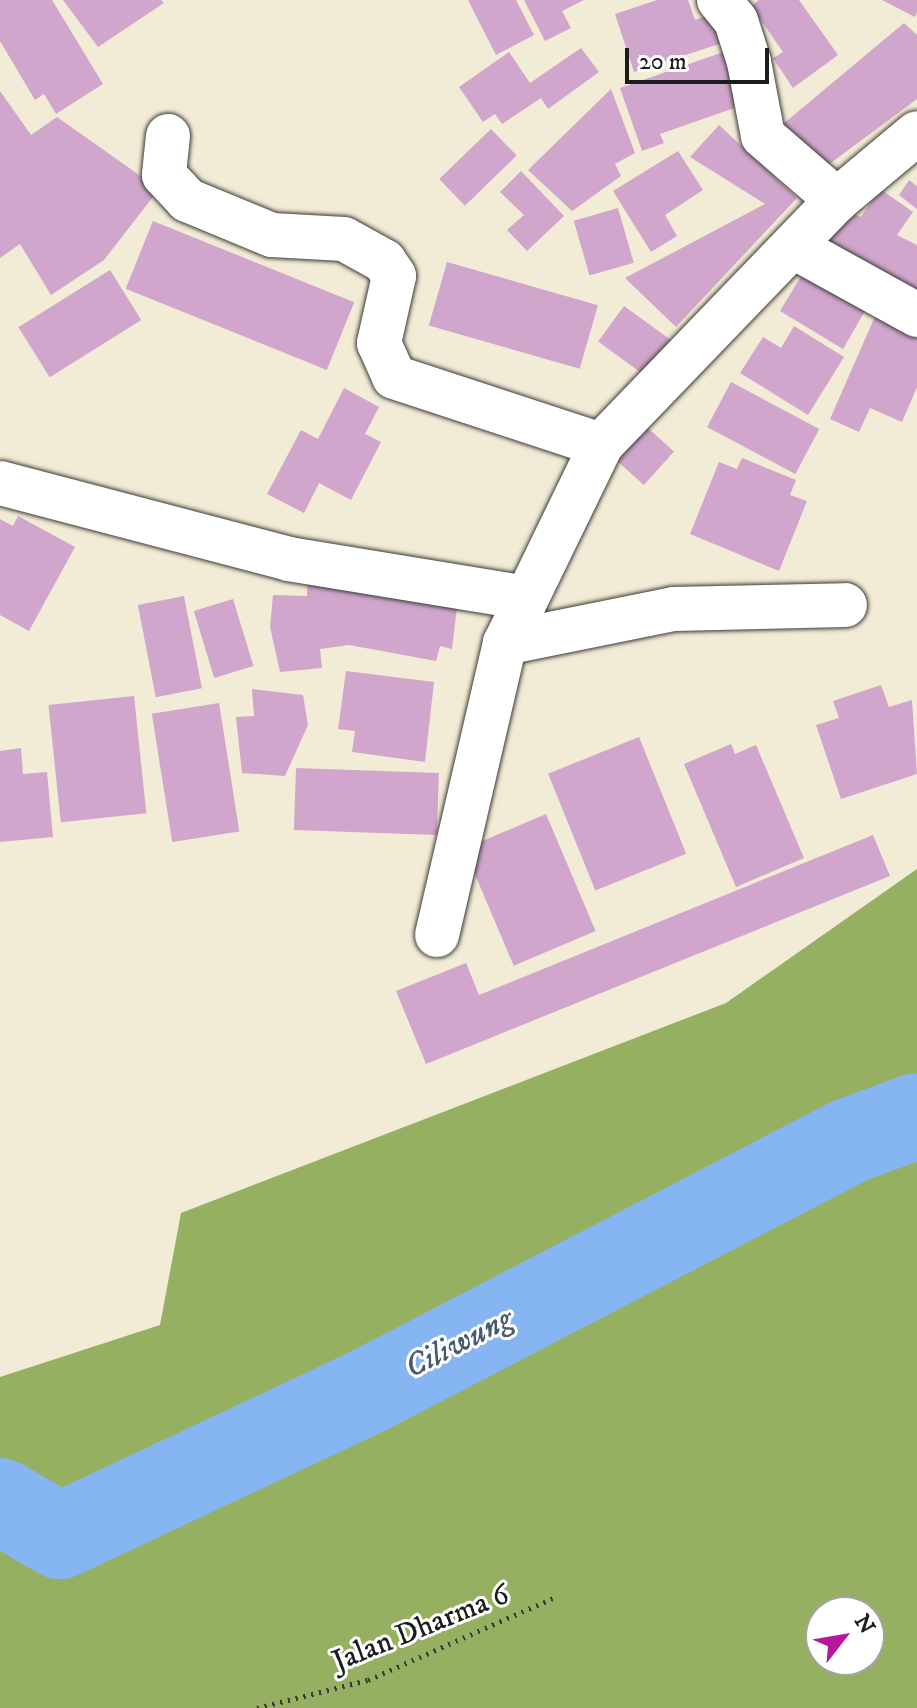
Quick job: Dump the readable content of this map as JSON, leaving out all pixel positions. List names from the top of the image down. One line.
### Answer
{"streets":{"path":["Jalan Dharma 6"]},"water":["Ciliwung"],"scale_bar":"20 m","north":"top right"}
